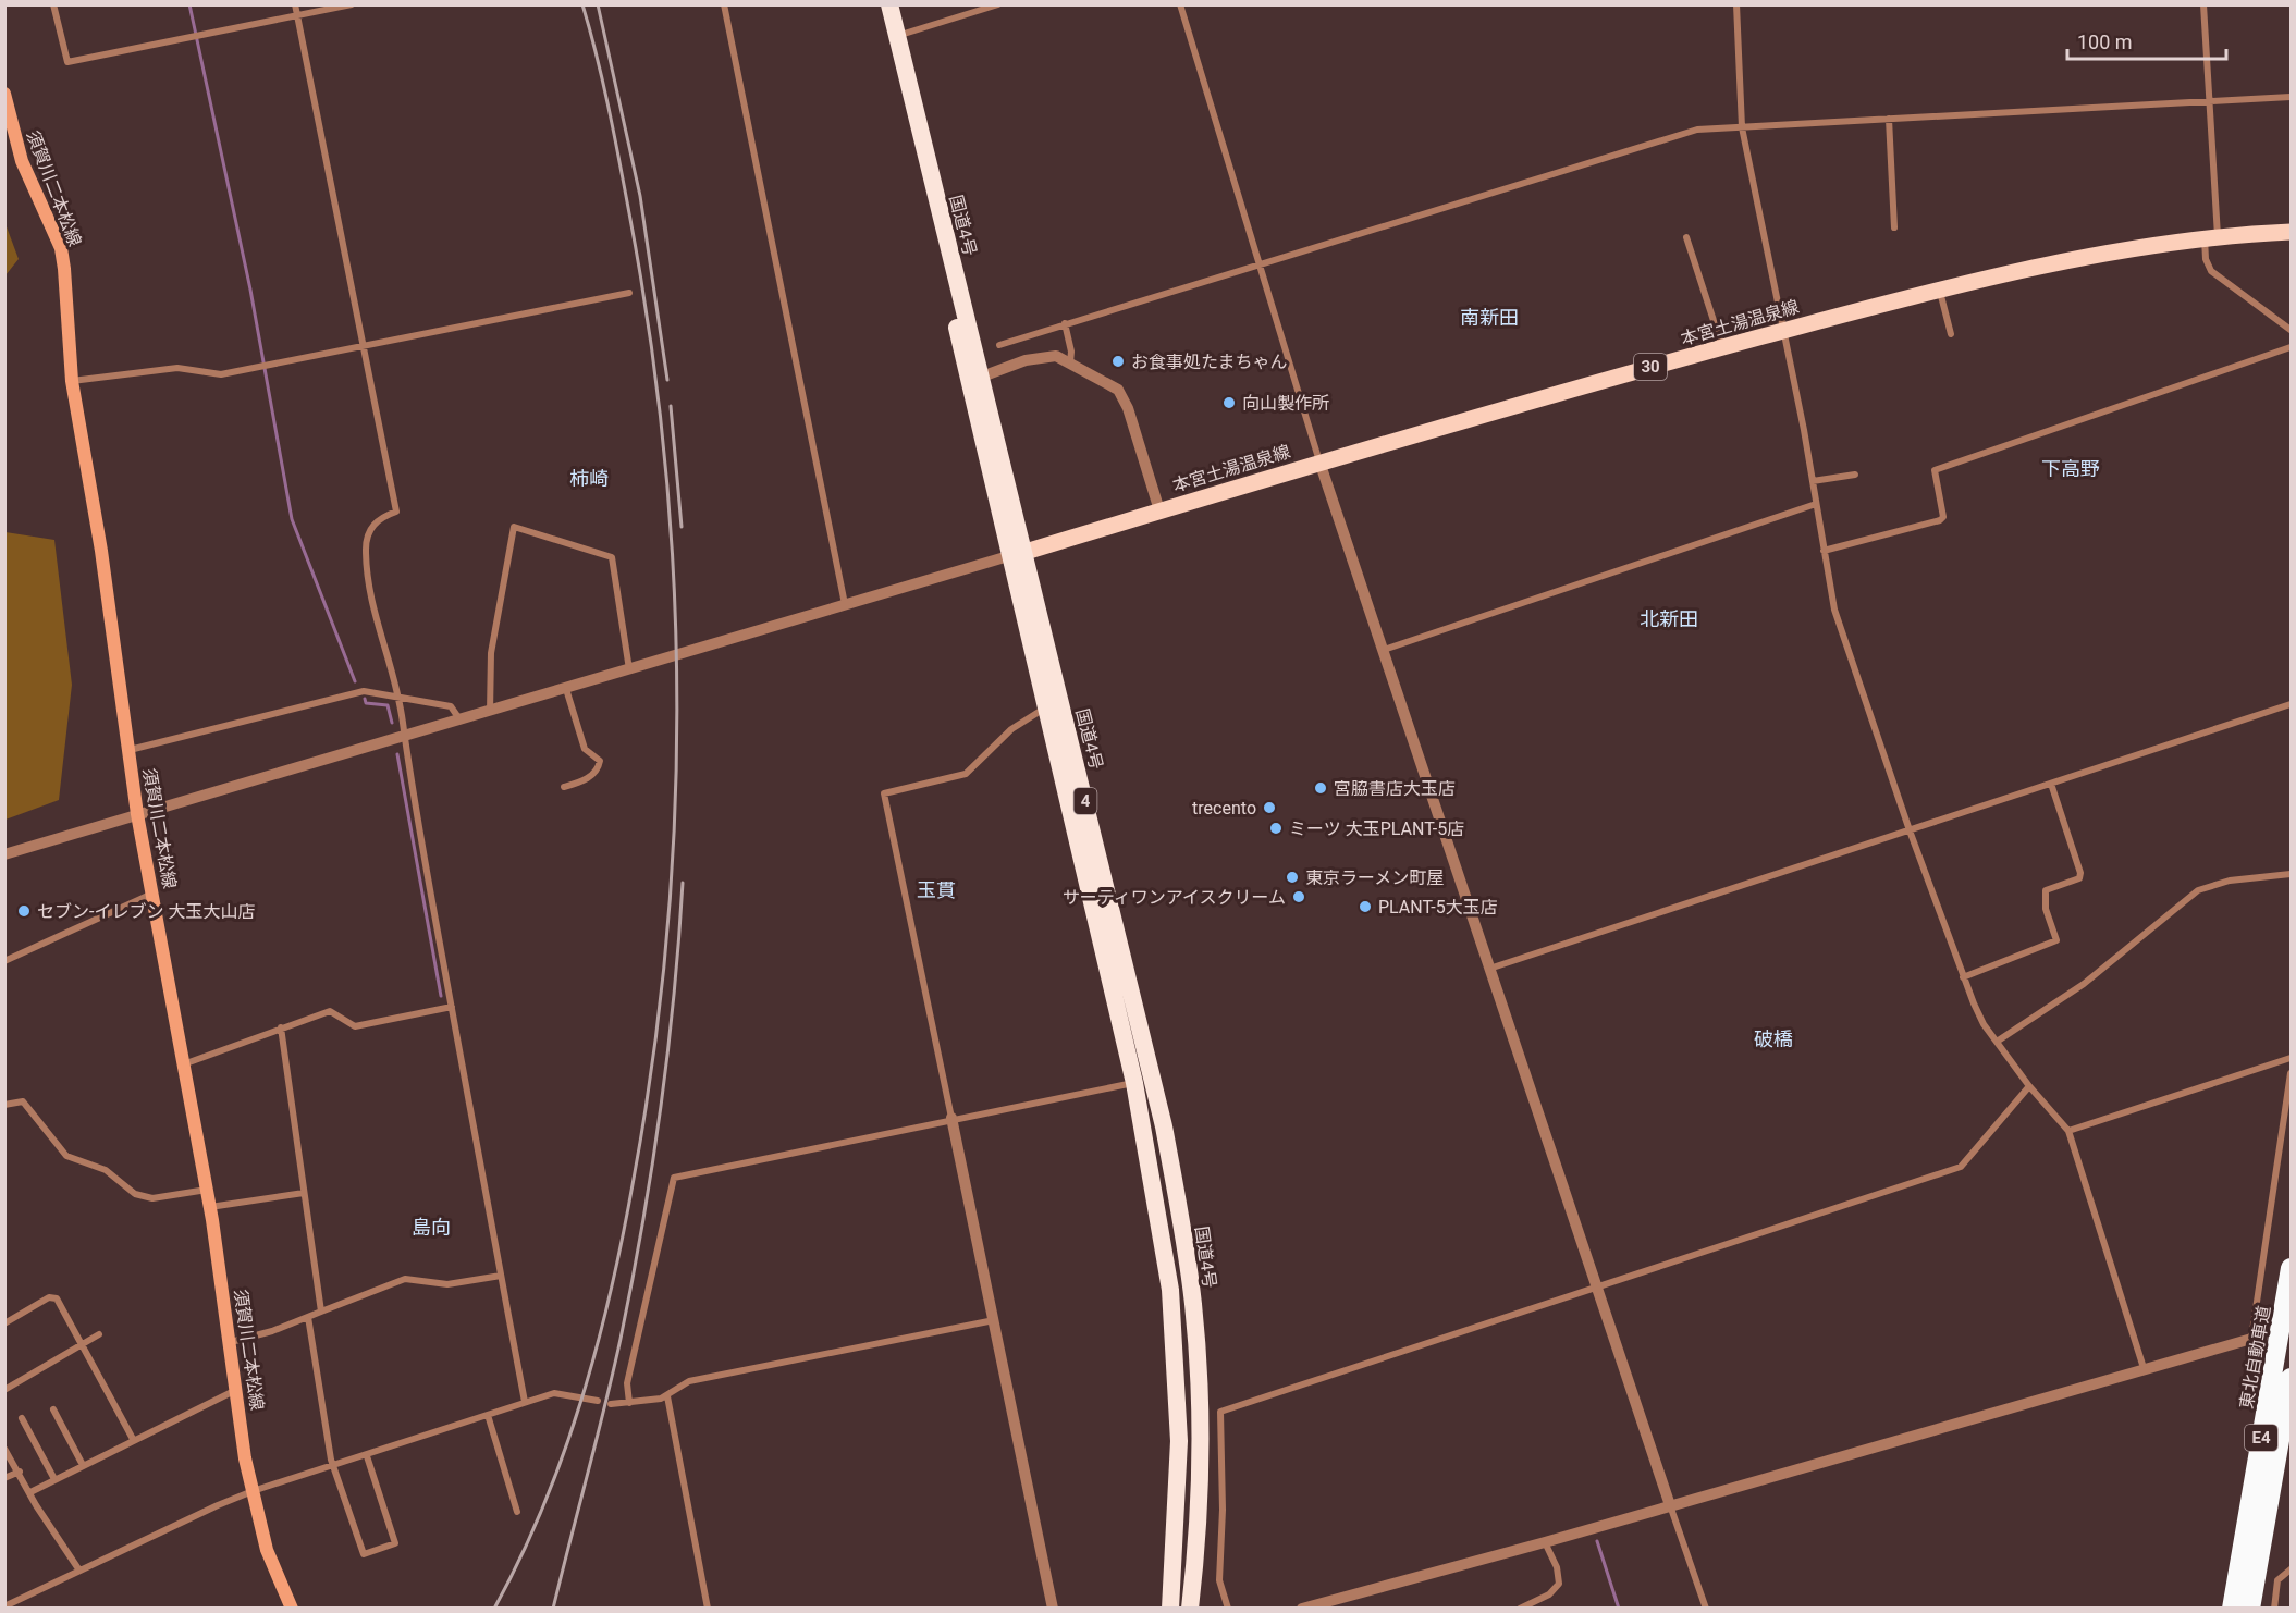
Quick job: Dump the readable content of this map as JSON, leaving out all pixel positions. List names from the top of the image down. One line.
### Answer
{"streets":{"highway":["国道4号","4","東北自動車道","E4"],"main road":["須賀川二本松線","本宮土湯温泉線","30"]},"crossings":[["国道4号","本宮土湯温泉線"]],"districts":["南新田","下高野","柿崎","北新田","玉貫","破橋","島向"],"places":["お食事処たまちゃん","向山製作所","宮脇書店大玉店","trecento","ミーツ 大玉PLANT-5店","東京ラーメン町屋","サーティワンアイスクリーム","PLANT-5大玉店","セブン-イレブン 大玉大山店"],"scale_bar":"100 m"}
